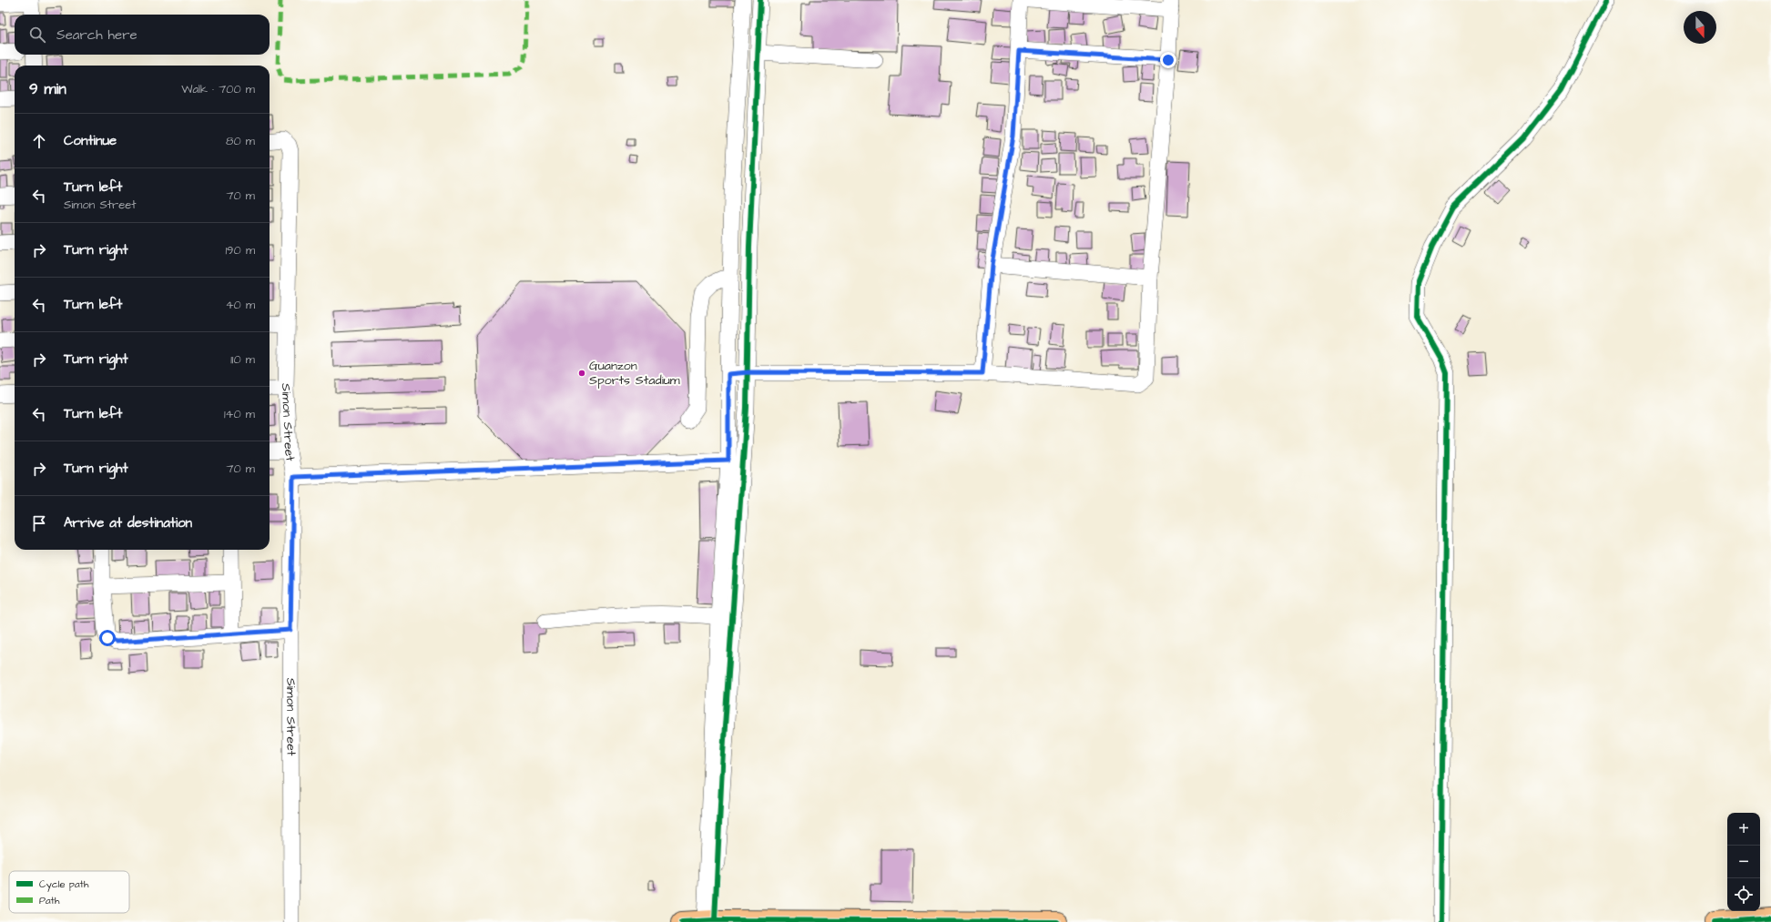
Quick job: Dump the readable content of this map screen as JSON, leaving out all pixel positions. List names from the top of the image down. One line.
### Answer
{"streets":{"street":["Simon Street"]},"places":["Guanzon Sports Stadium"],"legend":["Cycle path","Path"],"north":"bottom","page":{"search":"Search here","heading":["9 min","Walk · 700 m"],"list":[["Continue","80 m"],["Turn left","Simon Street","70 m"],["Turn right","190 m"],["Turn left","40 m"],["Turn right","110 m"],["Turn left","140 m"],["Turn right","70 m"],"Arrive at destination"],"map_buttons":["+","−"]}}
